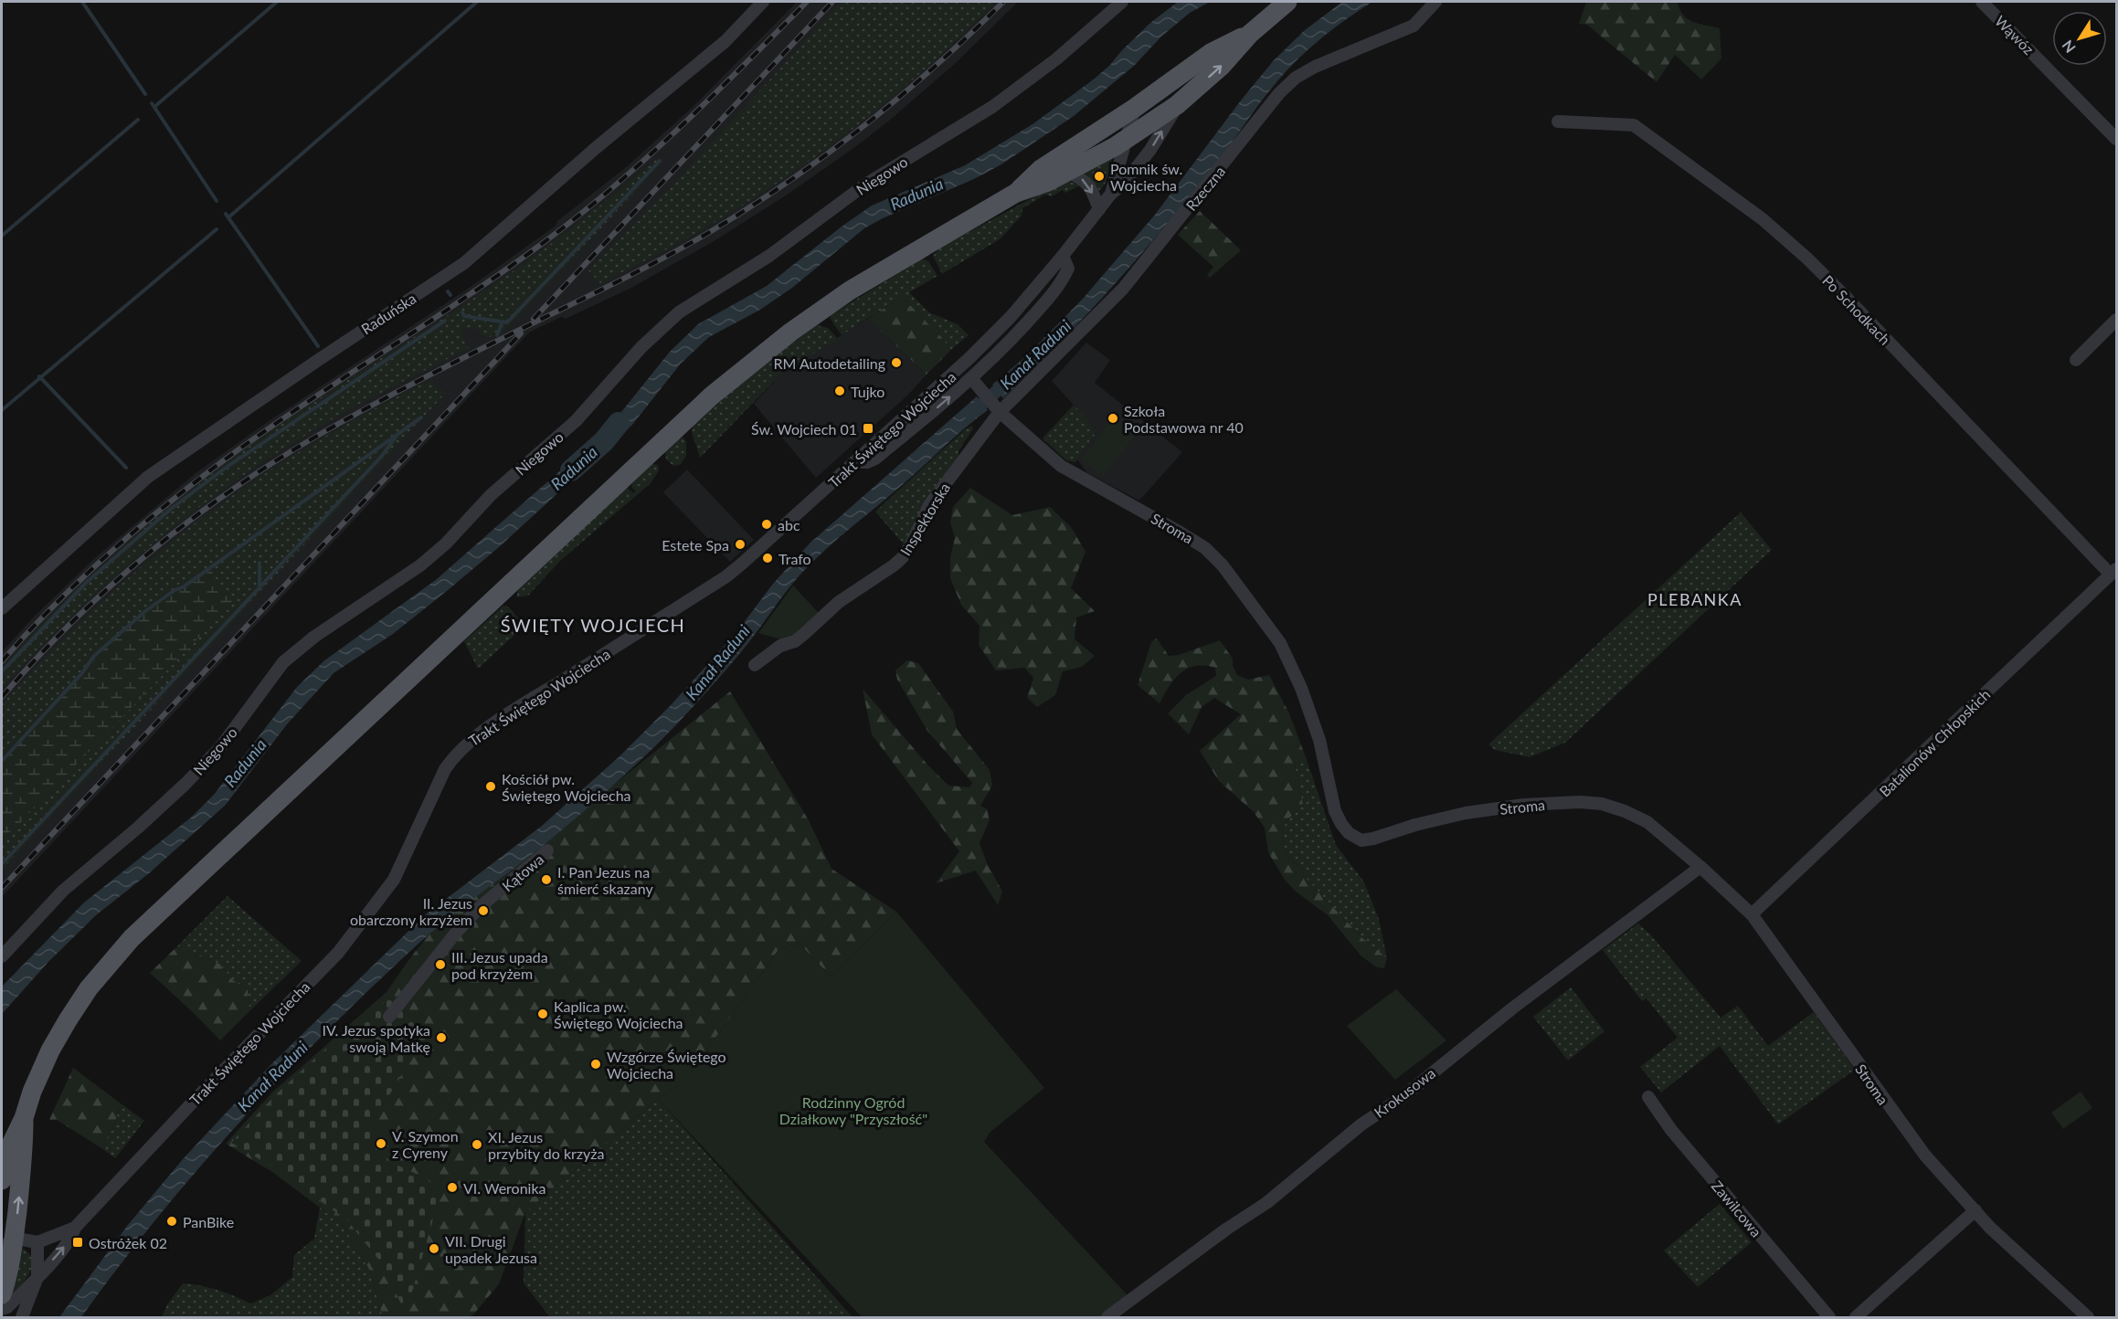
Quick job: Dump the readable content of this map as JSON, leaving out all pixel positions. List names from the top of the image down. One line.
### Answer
{"streets":{"main road":["Trakt Świętego Wojciecha"],"street":["Wąwóz","Niegowo","Rzeczna","Po Schodkach","Raduńska","Inspektorska","Stroma","Batalionów Chłopskich","Kątowa","Krokusowa","Zawilcowa"]},"crossings":[["Rzeczna","Inspektorska"],["Rzeczna","Stroma"],["Po Schodkach","Batalionów Chłopskich"],["Inspektorska","Stroma"],["Stroma","Batalionów Chłopskich"],["Stroma","Krokusowa"]],"districts":["PLEBANKA","ŚWIĘTY WOJCIECH"],"water":["Radunia","Kanał Raduni"],"parks":["Rodzinny Ogród Działkowy \"Przyszłość\""],"places":{"other":["Pomnik św. Wojciecha","RM Autodetailing","Tujko","Szkoła Podstawowa nr 40","abc","Estete Spa","Trafo","Kościół pw. Świętego Wojciecha","I. Pan Jezus na śmierć skazany","II. Jezus obarczony krzyżem","III. Jezus upada pod krzyżem","Kaplica pw. Świętego Wojciecha","IV. Jezus spotyka swoją Matkę","Wzgórze Świętego Wojciecha","V. Szymon z Cyreny","XI. Jezus przybity do krzyża","VI. Weronika","PanBike","VII. Drugi upadek Jezusa"],"transit":["Św. Wojciech 01","Ostróżek 02"]},"north":"bottom left"}
